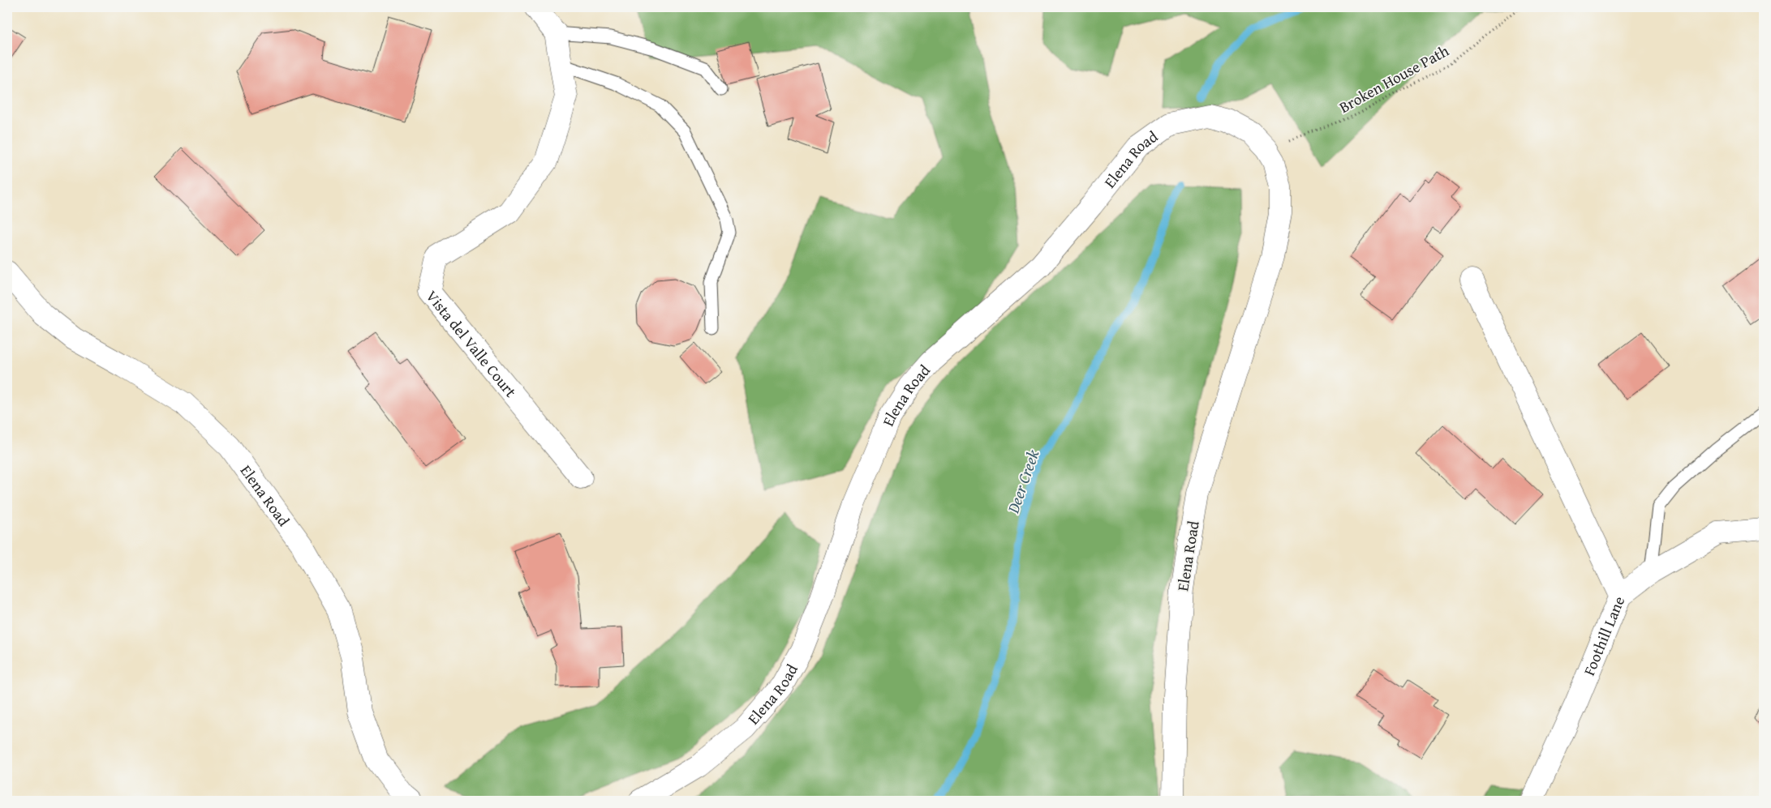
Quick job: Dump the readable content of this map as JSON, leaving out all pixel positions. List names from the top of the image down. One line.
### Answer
{"streets":{"street":["Elena Road","Vista del Valle Court","Foothill Lane"],"path":["Broken House Path"]},"crossings":[["Broken House Path","Elena Road"]],"water":["Deer Creek"]}
